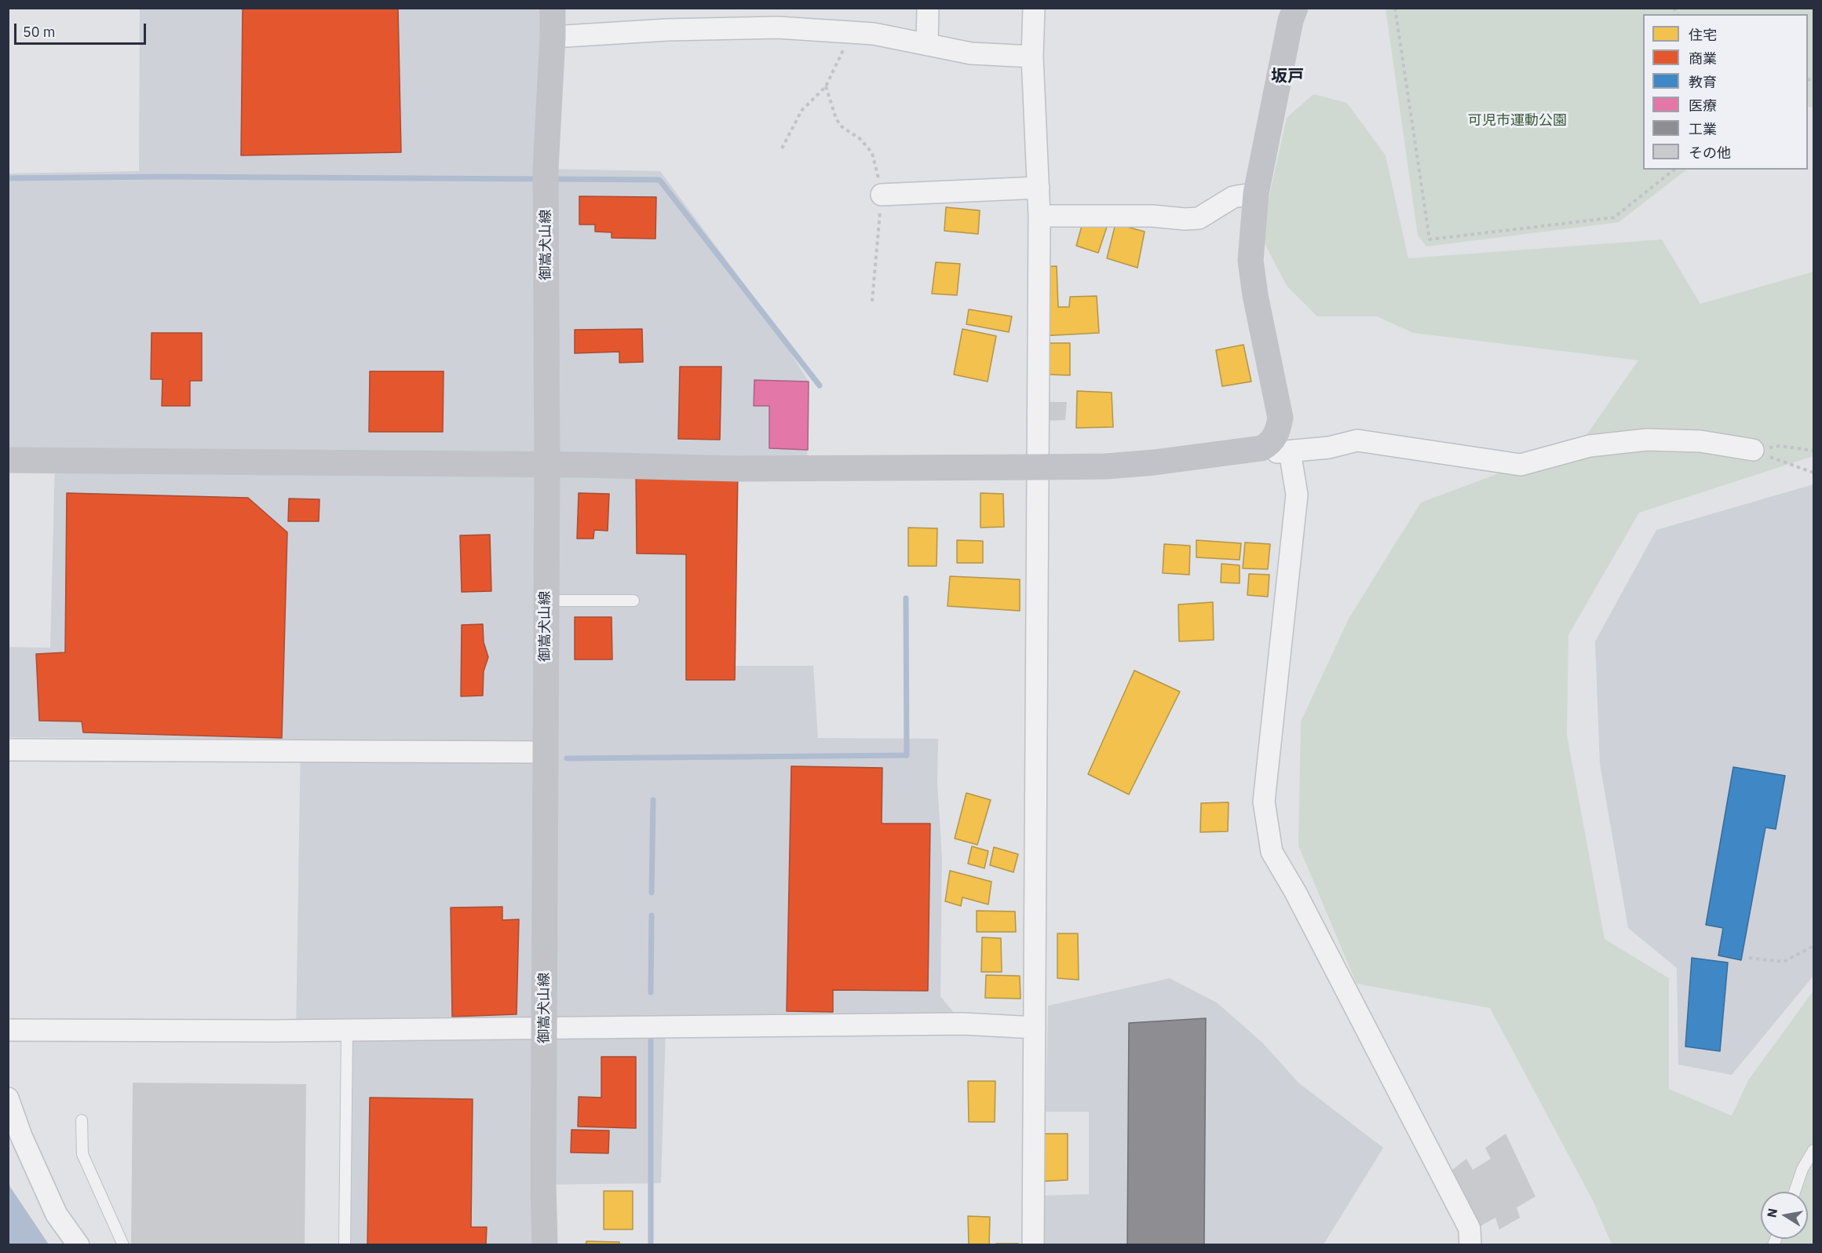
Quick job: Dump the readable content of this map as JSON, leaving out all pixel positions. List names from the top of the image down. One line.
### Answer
{"streets":{"street":["御嵩犬山線"]},"districts":["坂戸"],"parks":["可児市運動公園"],"legend":["住宅","商業","教育","医療","工業","その他"],"scale_bar":"50 m","north":"left"}
